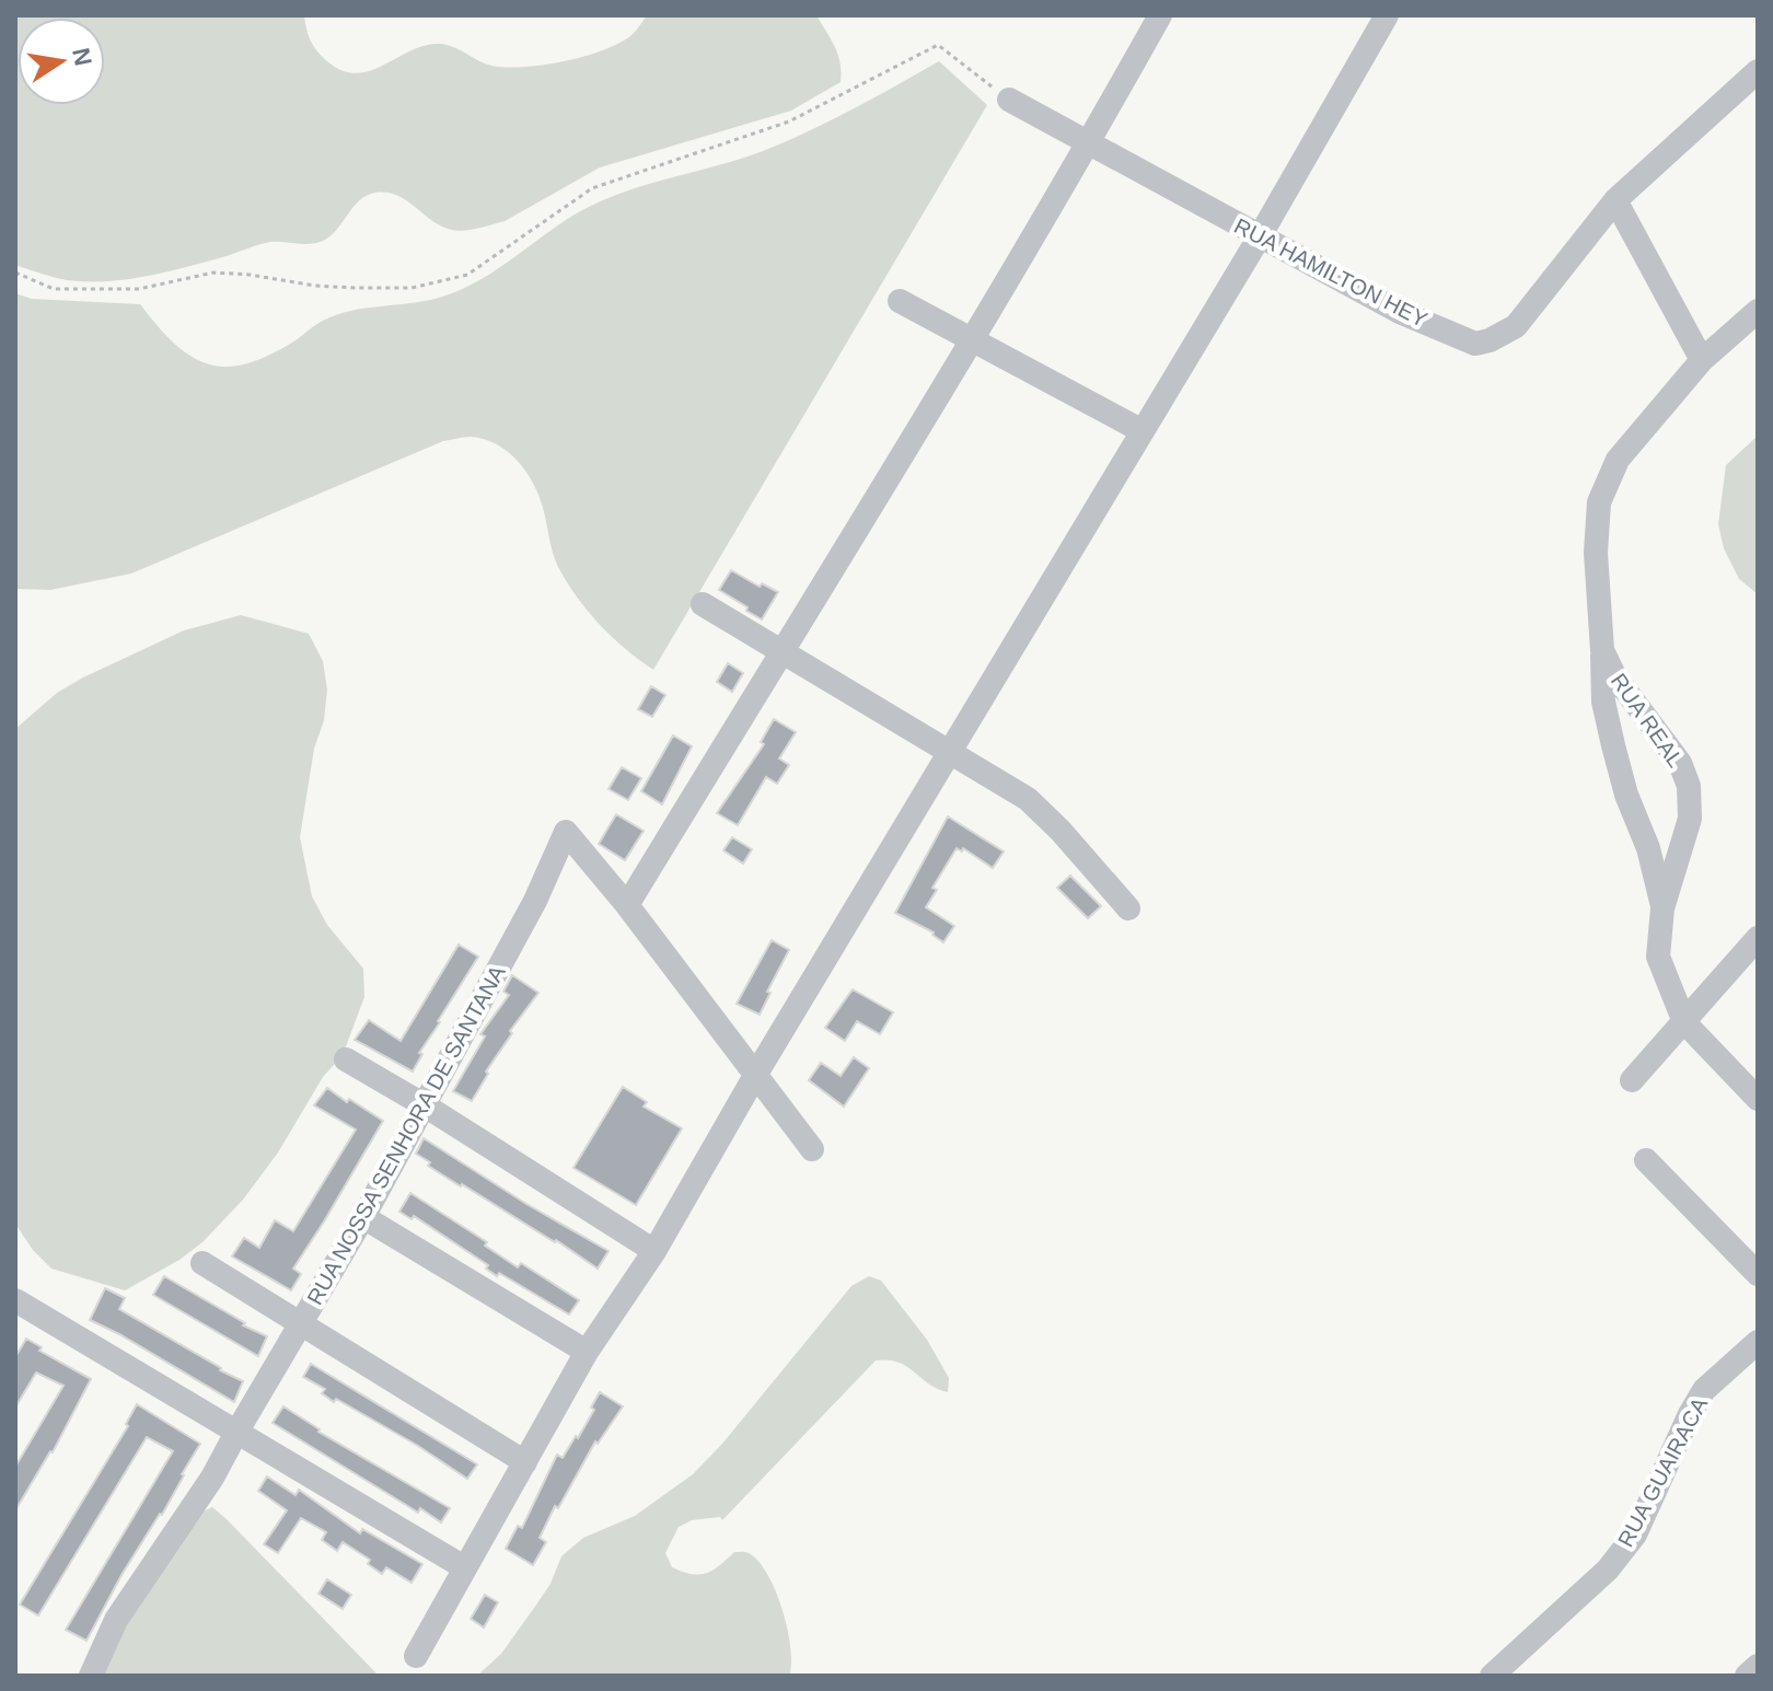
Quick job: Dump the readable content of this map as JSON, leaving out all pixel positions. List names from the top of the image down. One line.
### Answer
{"streets":{"street":["RUA HAMILTON HEY","RUA REAL","RUA NOSSA SENHORA DE SANTANA","RUA GUAIRACA"]},"north":"right"}
